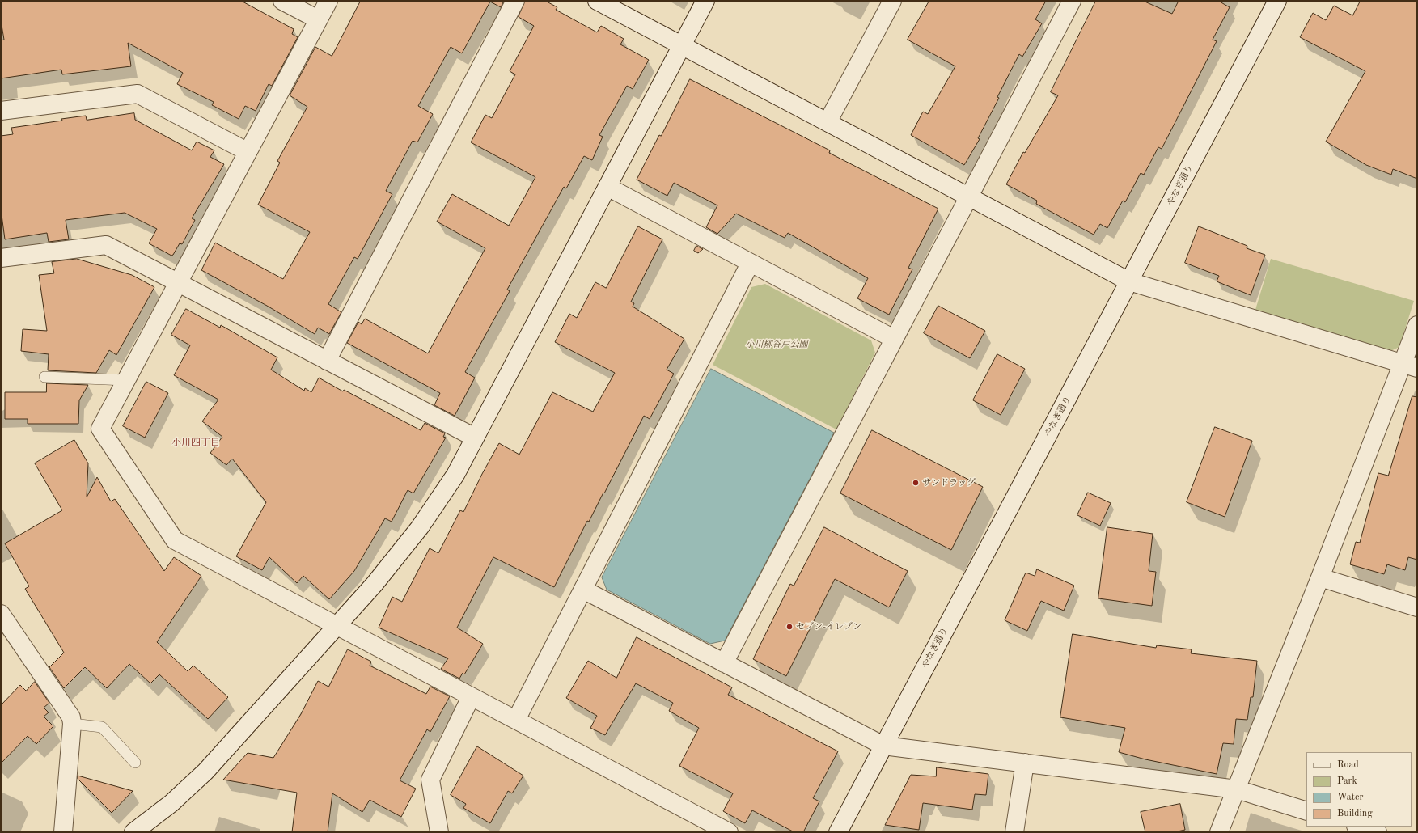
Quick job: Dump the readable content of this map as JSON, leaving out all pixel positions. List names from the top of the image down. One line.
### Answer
{"streets":{"street":["やなぎ通り"]},"districts":["小川四丁目"],"parks":["小川柳谷戸公園"],"places":["サンドラッグ","セブン-イレブン"],"legend":["Road","Park","Water","Building"]}
